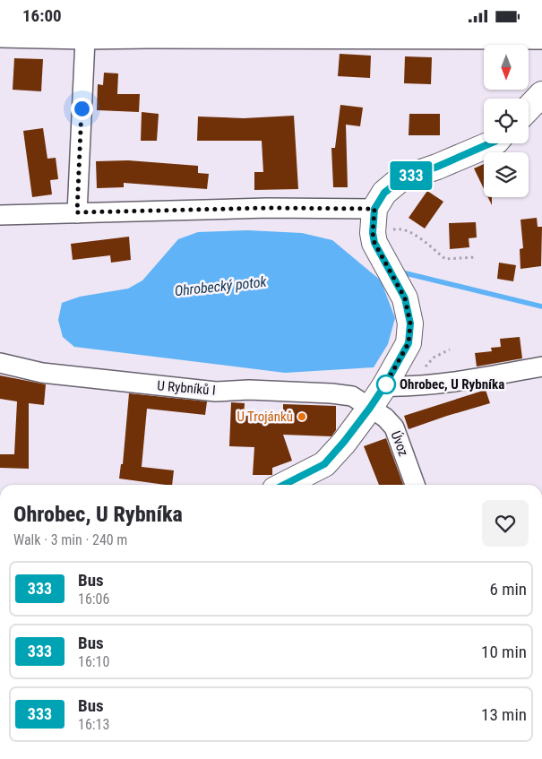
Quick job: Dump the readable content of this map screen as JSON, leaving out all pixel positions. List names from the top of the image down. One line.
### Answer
{"streets":{"street":["U Rybníků I","Úvoz"]},"crossings":[["U Rybníků I","Úvoz"]],"water":["Ohrobecký potok"],"places":["Ohrobec, U Rybníka","U Trojánků"],"lines":["bus line 333"],"north":"bottom","page":{"status":"16:00","on_map":"333","heading":["Ohrobec, U Rybníka","Walk · 3 min · 240 m"],"list":[{"mark":"333","name":"Bus","note":"16:06","value":"6 min"},{"mark":"333","name":"Bus","note":"16:10","value":"10 min"},{"mark":"333","name":"Bus","note":"16:13","value":"13 min"}]}}
